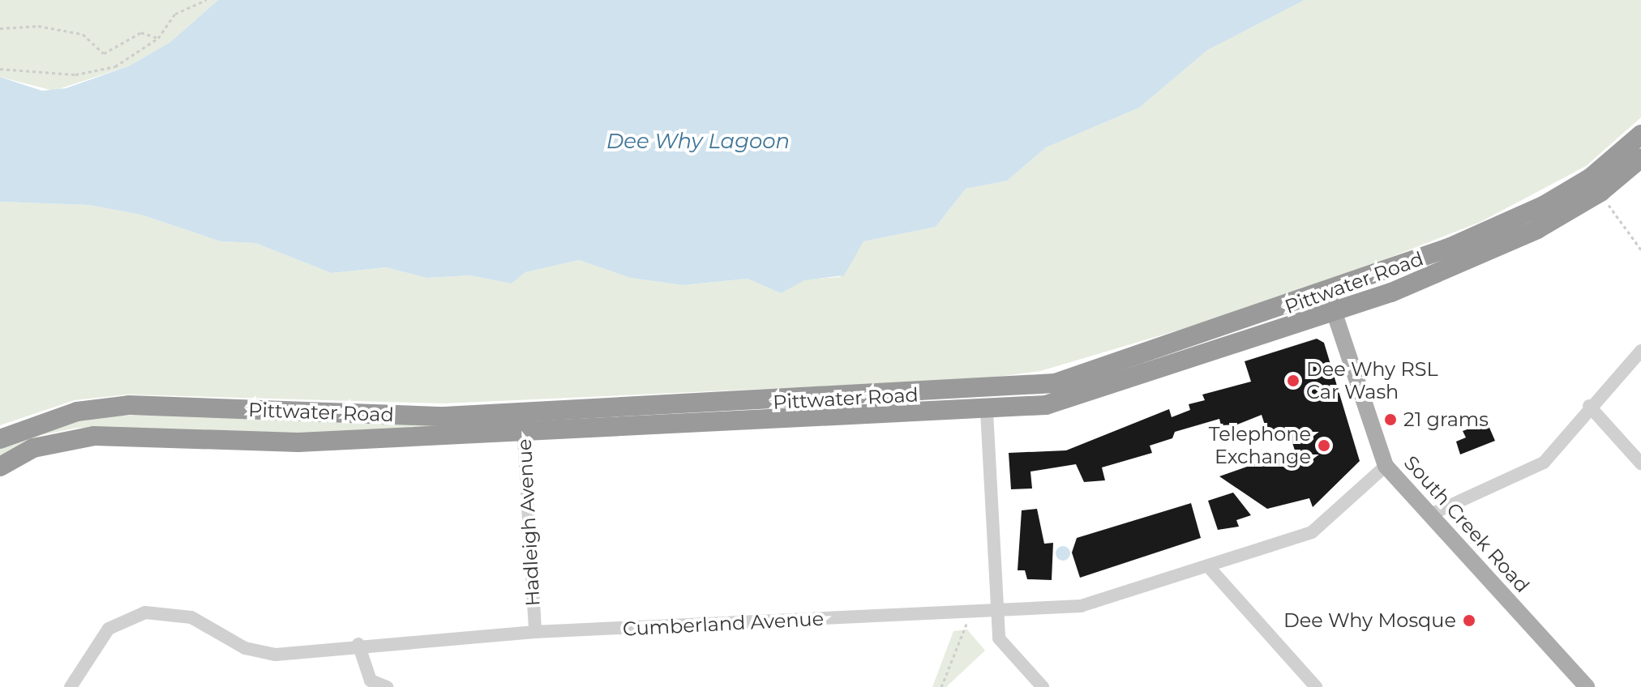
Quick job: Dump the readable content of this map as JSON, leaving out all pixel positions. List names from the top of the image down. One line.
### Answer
{"streets":{"highway":["Pittwater Road"],"main road":["South Creek Road"],"street":["Hadleigh Avenue","Cumberland Avenue"]},"crossings":[["Pittwater Road","Hadleigh Avenue"],["Pittwater Road","South Creek Road"],["Hadleigh Avenue","Cumberland Avenue"],["South Creek Road","Cumberland Avenue"]],"water":["Dee Why Lagoon"],"places":["Dee Why RSL Car Wash","21 grams","Telephone Exchange","Dee Why Mosque"]}
